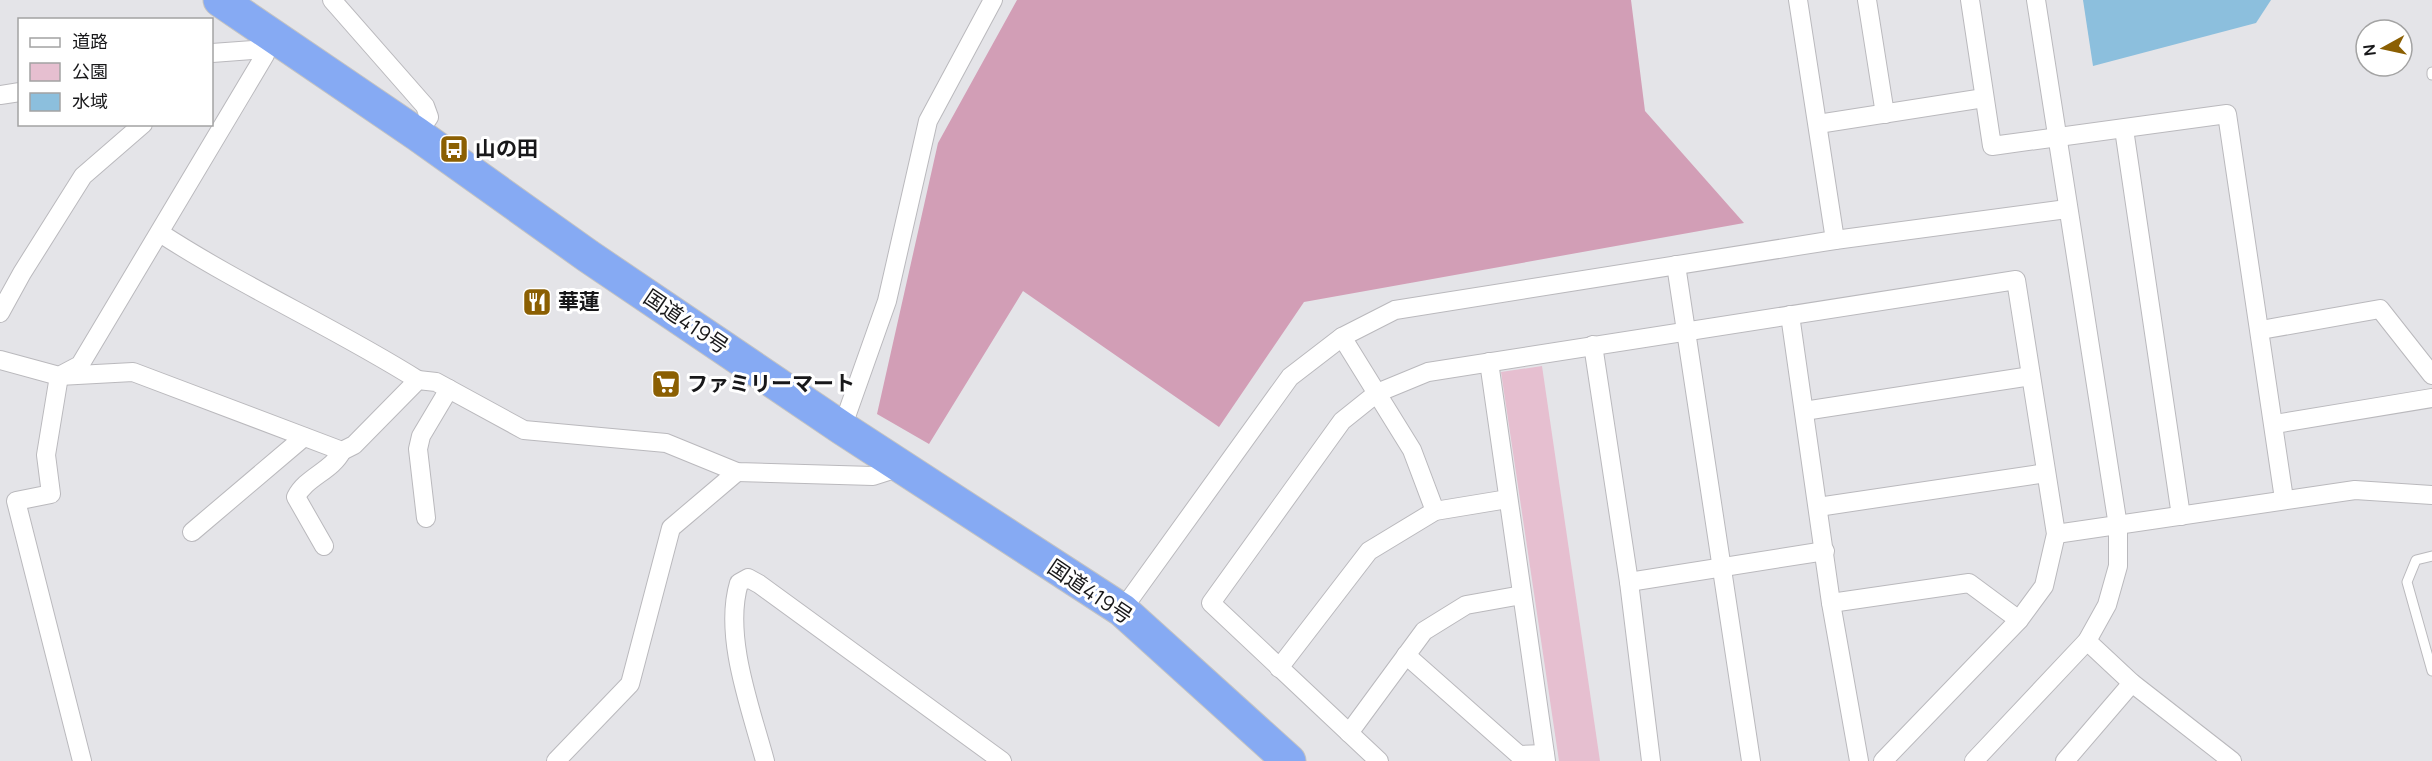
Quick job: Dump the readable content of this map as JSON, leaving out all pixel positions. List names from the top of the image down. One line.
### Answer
{"streets":{"highway":["国道419号"]},"places":{"bus stop":["山の田"],"restaurant":["華蓮"],"supermarket":["ファミリーマート"]},"legend":["道路","公園","水域"],"north":"left"}
